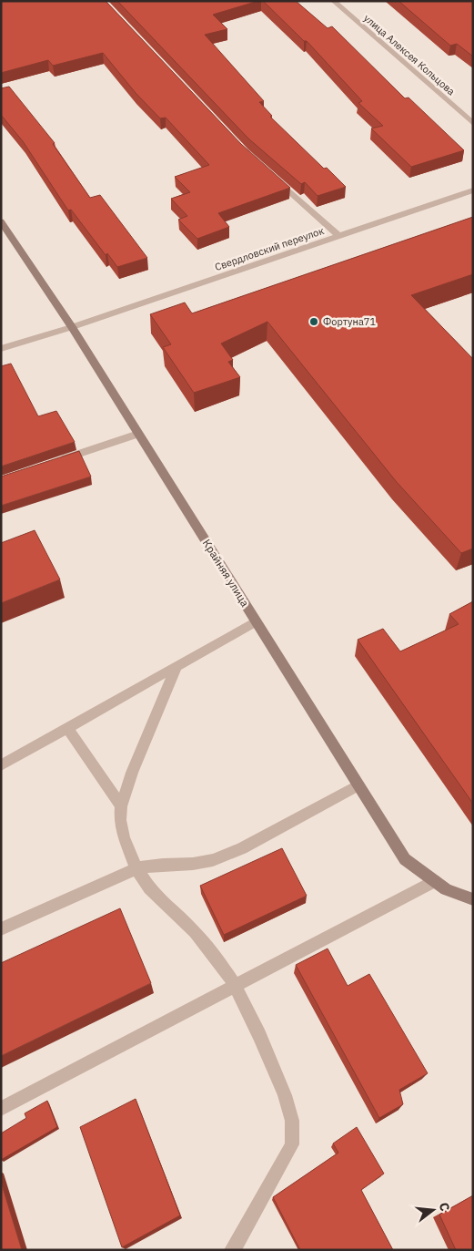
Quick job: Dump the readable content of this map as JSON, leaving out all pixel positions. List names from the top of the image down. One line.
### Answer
{"streets":{"main road":["Крайняя улица"],"street":["улица Алексея Кольцова","Свердловский переулок"]},"crossings":[["Свердловский переулок","Крайняя улица"]],"places":["Фортуна71"],"north":"right"}
